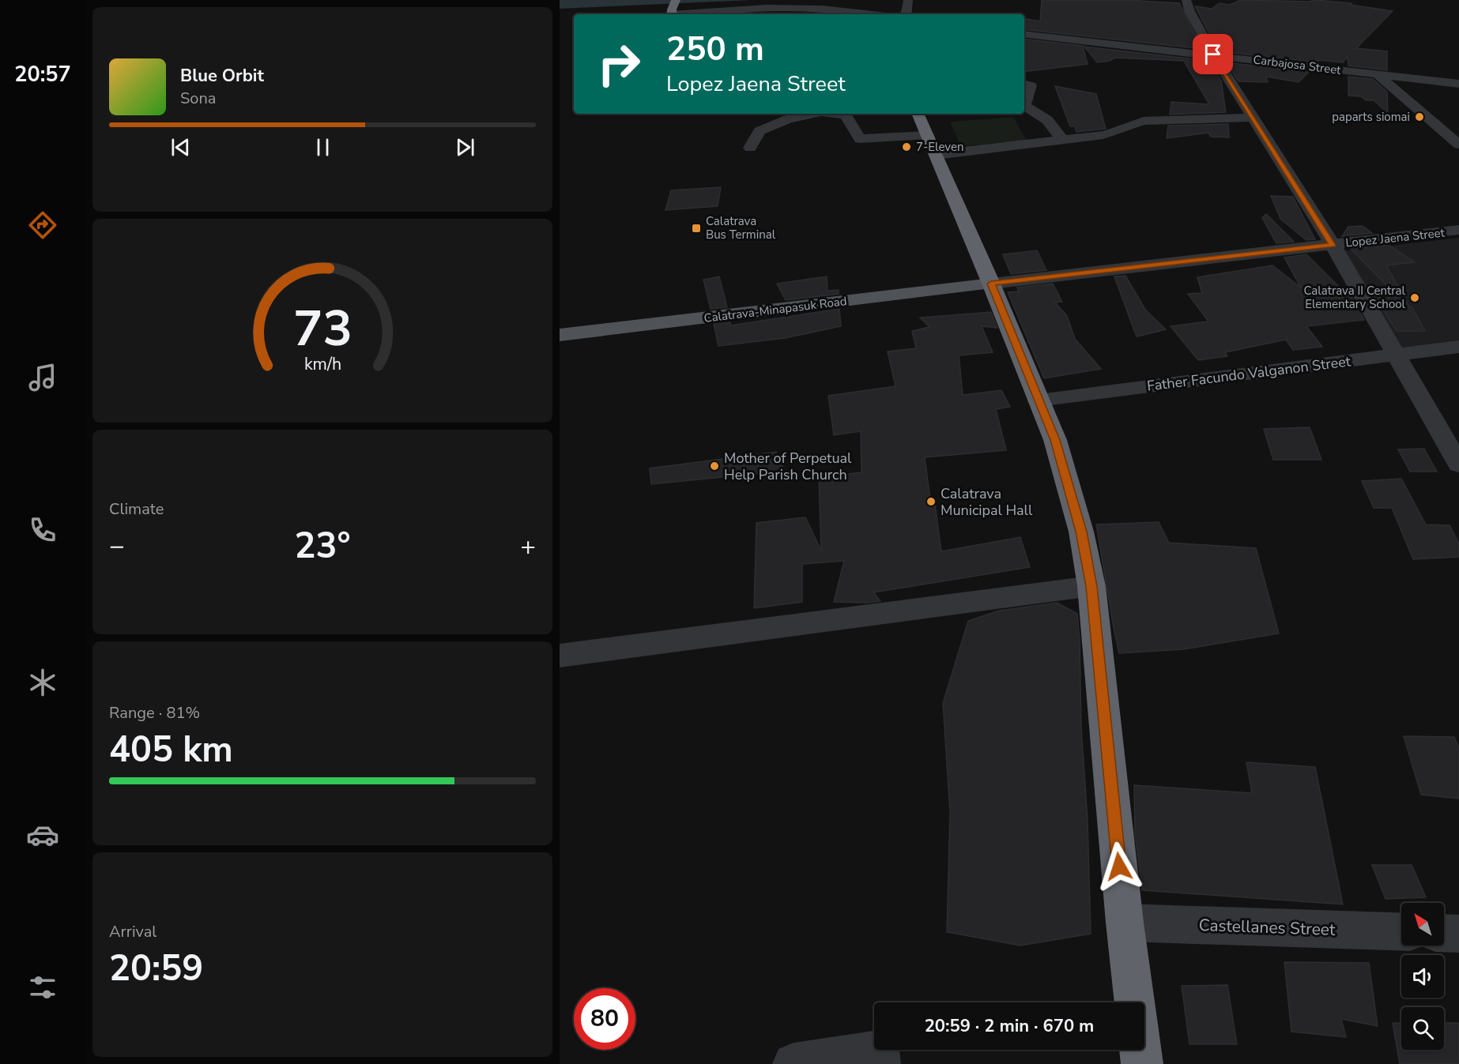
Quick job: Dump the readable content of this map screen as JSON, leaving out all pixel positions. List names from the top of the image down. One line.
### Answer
{"streets":{"main road":["Calatrava-Minapasuk Road"],"street":["Carbajosa Street","Lopez Jaena Street","Father Facundo Valganon Street","Castellanes Street"]},"crossings":[["Lopez Jaena Street","Calatrava-Minapasuk Road"]],"places":{"other":["paparts siomai","7-Eleven","Calatrava II Central Elementary School","Mother of Perpetual Help Parish Church","Calatrava Municipal Hall"],"transit":["Calatrava Bus Terminal"]},"north":"top left","page":{"tabs":"20:57","turn":["250 m","Lopez Jaena Street"],"song":["Blue Orbit","Sona"],"tile":["Climate",["Range · 81%","405 km"],["Arrival","20:59"]],"heat":["−","23°","+"],"limit":"80","trip":"20:59 · 2 min · 670 m","gauge":["73","km/h"]}}
